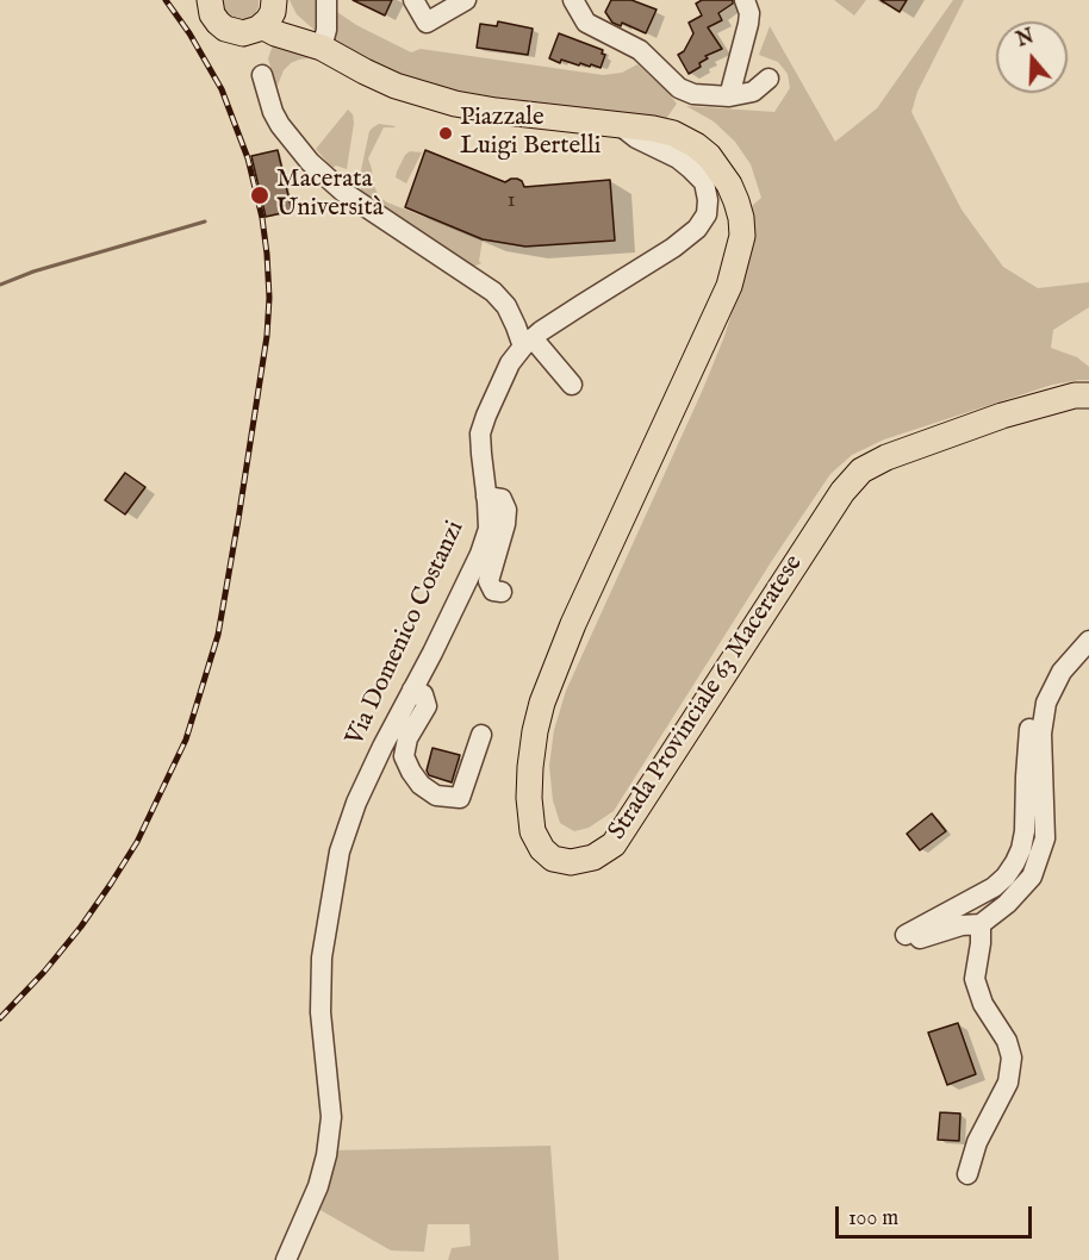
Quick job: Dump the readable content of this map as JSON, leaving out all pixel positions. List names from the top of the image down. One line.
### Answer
{"streets":{"main road":["Strada Provinciale 63 Maceratese"],"street":["Via Domenico Costanzi"]},"crossings":[["Via Domenico Costanzi","Strada Provinciale 63 Maceratese"]],"places":["Piazzale Luigi Bertelli","Macerata Università"],"house_numbers":["1"],"scale_bar":"100 m","north":"top"}
